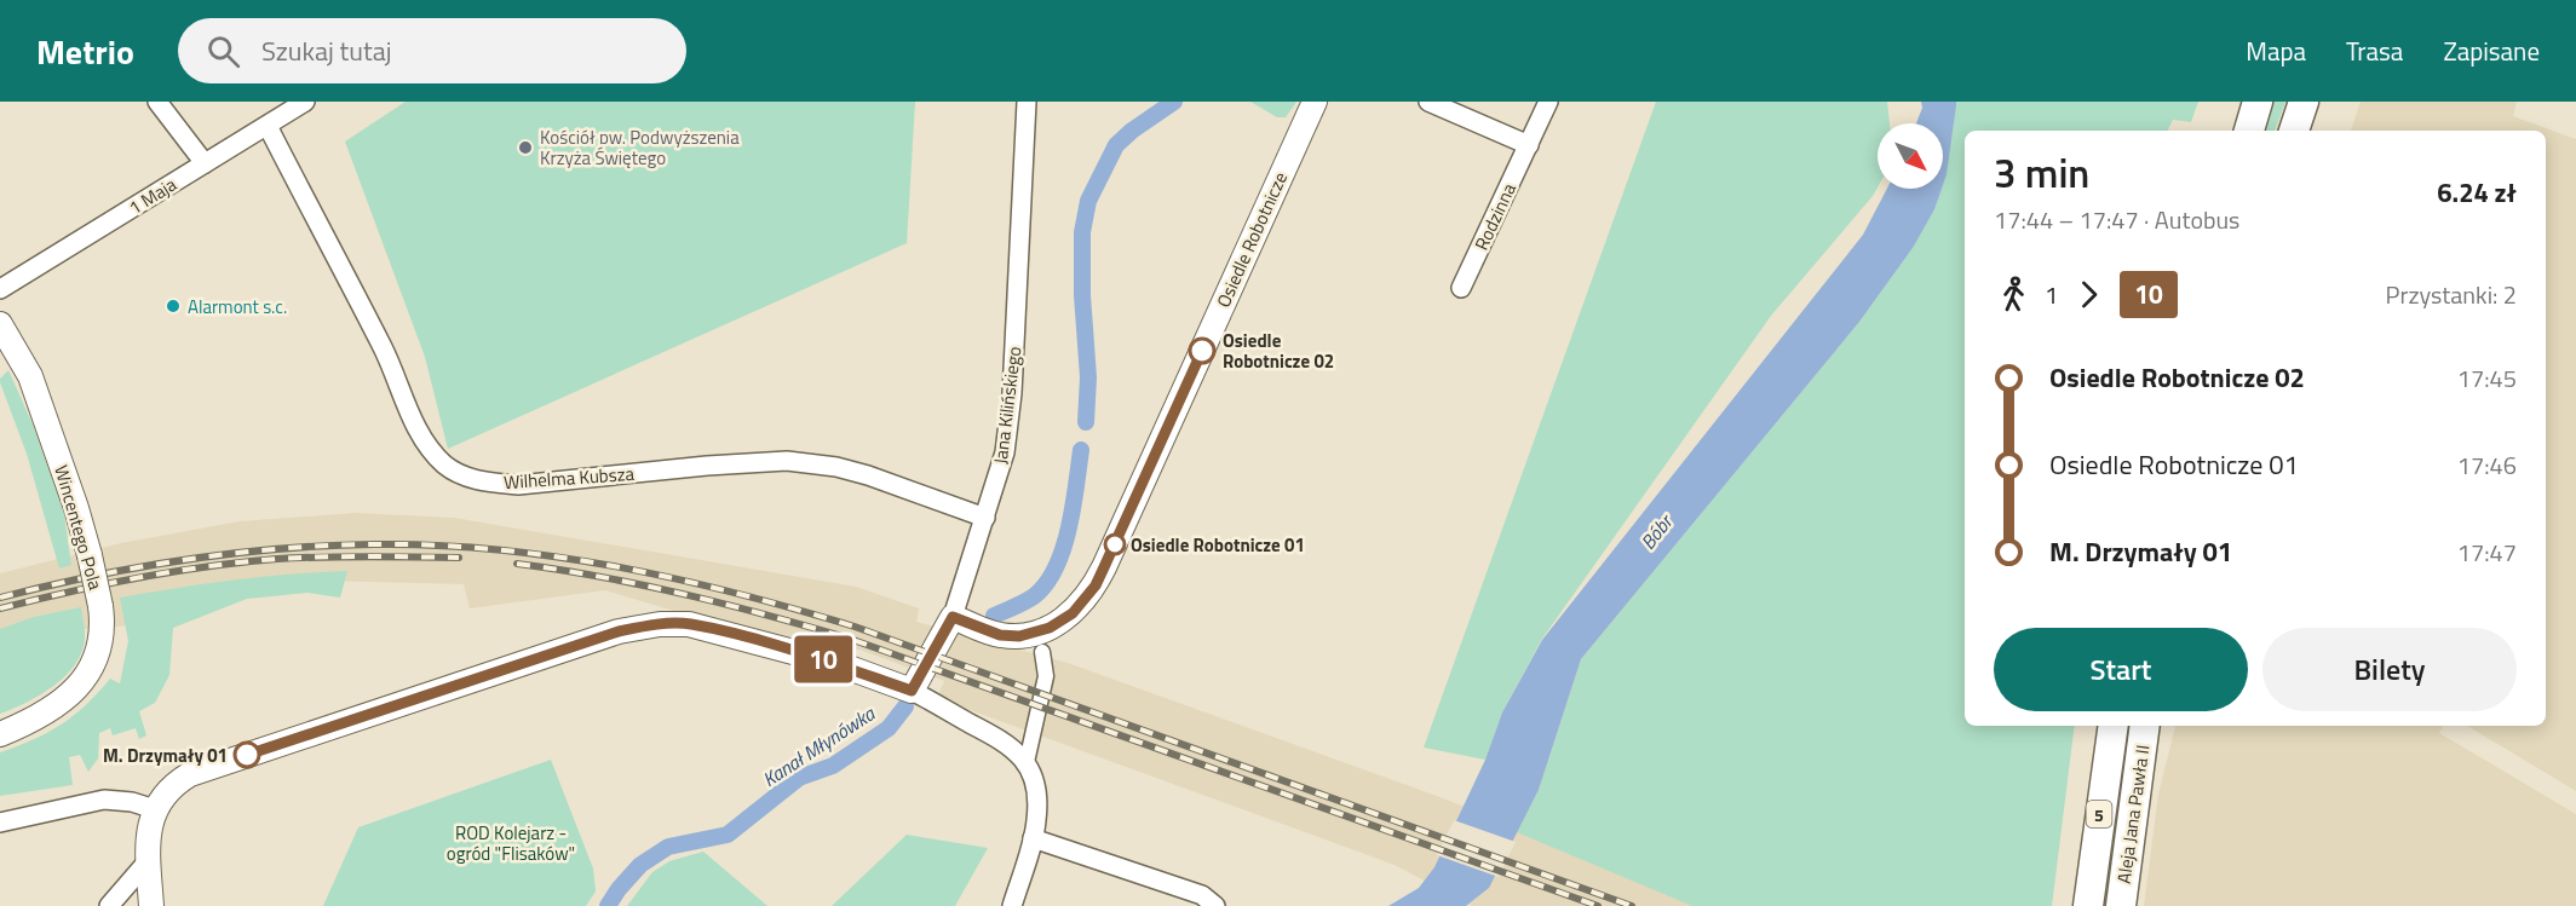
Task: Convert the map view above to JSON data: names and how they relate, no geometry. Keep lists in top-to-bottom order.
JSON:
{
  "streets": {
    "main road": ["5", "Aleja Jana Pawła II"],
    "street": [
      "1 Maja",
      "Rodzinna",
      "Osiedle Robotnicze",
      "Jana Kilińskiego",
      "Wilhelma Kubsza",
      "Wincentego Pola"
    ]
  },
  "crossings": [
    ["1 Maja", "Wilhelma Kubsza"],
    ["Osiedle Robotnicze", "Jana Kilińskiego"],
    ["Jana Kilińskiego", "Wilhelma Kubsza"]
  ],
  "water": ["Bóbr", "Kanał Młynówka"],
  "parks": ["ROD Kolejarz - ogród \"Flisaków\""],
  "places": [
    "Kościół pw. Podwyższenia Krzyża Świętego",
    "Alarmont s.c.",
    "Osiedle Robotnicze 02",
    "Osiedle Robotnicze 01",
    "M. Drzymały 01"
  ],
  "lines": ["bus line 10"],
  "north": "bottom right",
  "page": {
    "header": "Metrio",
    "search": "Szukaj tutaj",
    "nav": ["Mapa", "Trasa", "Zapisane"],
    "on_map": "10",
    "heading": ["3 min", "17:44 – 17:47 · Autobus", "6.24 zł"],
    "legs": ["1", "10", "Przystanki: 2"],
    "list": [
      {
        "name": "Osiedle Robotnicze 02",
        "value": "17:45"
      },
      {
        "name": "Osiedle Robotnicze 01",
        "value": "17:46"
      },
      {
        "name": "M. Drzymały 01",
        "value": "17:47"
      }
    ],
    "buttons": ["Start", "Bilety"]
  }
}
